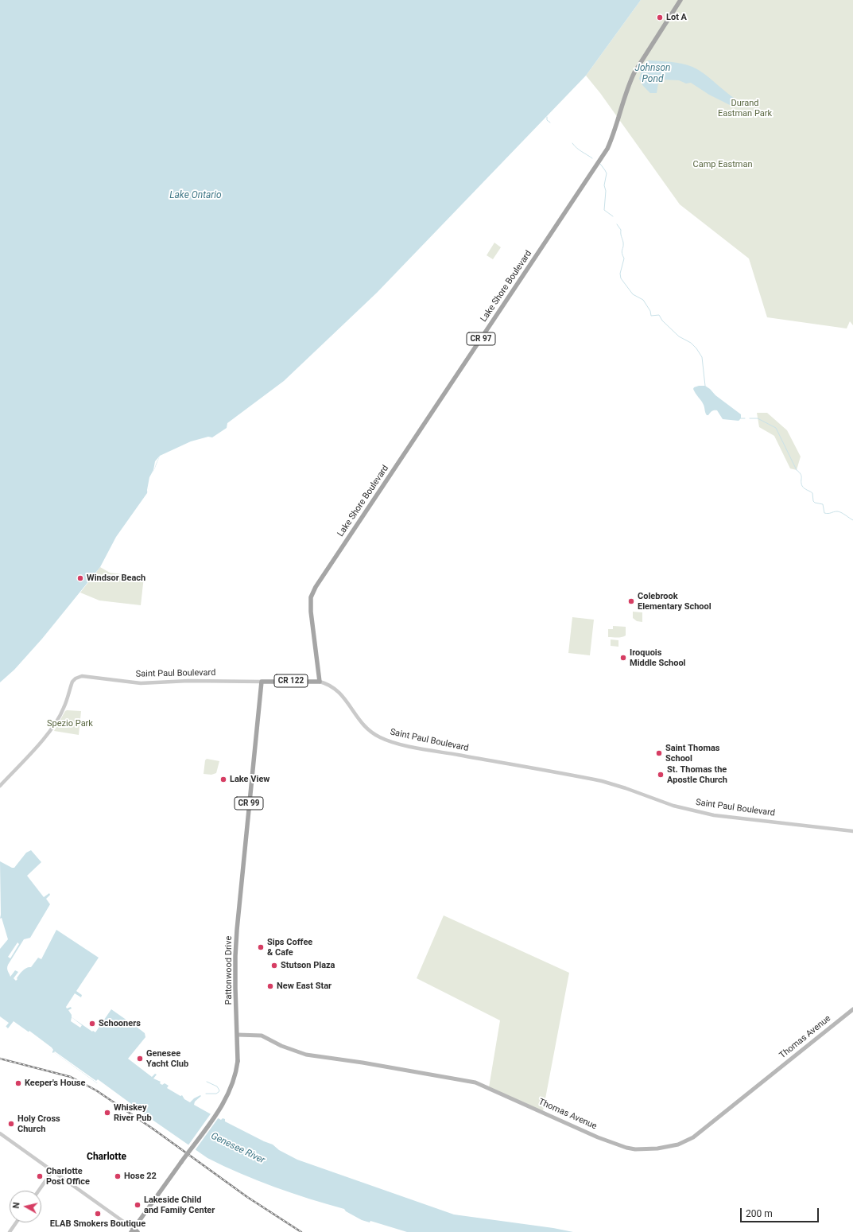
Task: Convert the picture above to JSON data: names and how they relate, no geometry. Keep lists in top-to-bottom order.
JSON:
{
  "streets": {
    "main road": [
      "Lake Shore Boulevard",
      "CR 97",
      "Saint Paul Boulevard",
      "CR 122",
      "CR 99",
      "Pattonwood Drive",
      "Thomas Avenue"
    ]
  },
  "crossings": [
    ["Lake Shore Boulevard", "Saint Paul Boulevard"],
    ["Saint Paul Boulevard", "Pattonwood Drive"],
    ["Pattonwood Drive", "Thomas Avenue"]
  ],
  "districts": ["Charlotte"],
  "water": ["Johnson Pond", "Lake Ontario", "Genesee River"],
  "parks": ["Durand Eastman Park", "Camp Eastman", "Spezio Park"],
  "places": [
    "Lot A",
    "Windsor Beach",
    "Colebrook Elementary School",
    "Iroquois Middle School",
    "Saint Thomas School",
    "St. Thomas the Apostle Church",
    "Lake View",
    "Sips Coffee & Cafe",
    "Stutson Plaza",
    "New East Star",
    "Schooners",
    "Genesee Yacht Club",
    "Keeper's House",
    "Whiskey River Pub",
    "Holy Cross Church",
    "Charlotte Post Office",
    "Hose 22",
    "Lakeside Child and Family Center",
    "ELAB Smokers Boutique"
  ],
  "scale_bar": "200 m",
  "north": "left"
}
